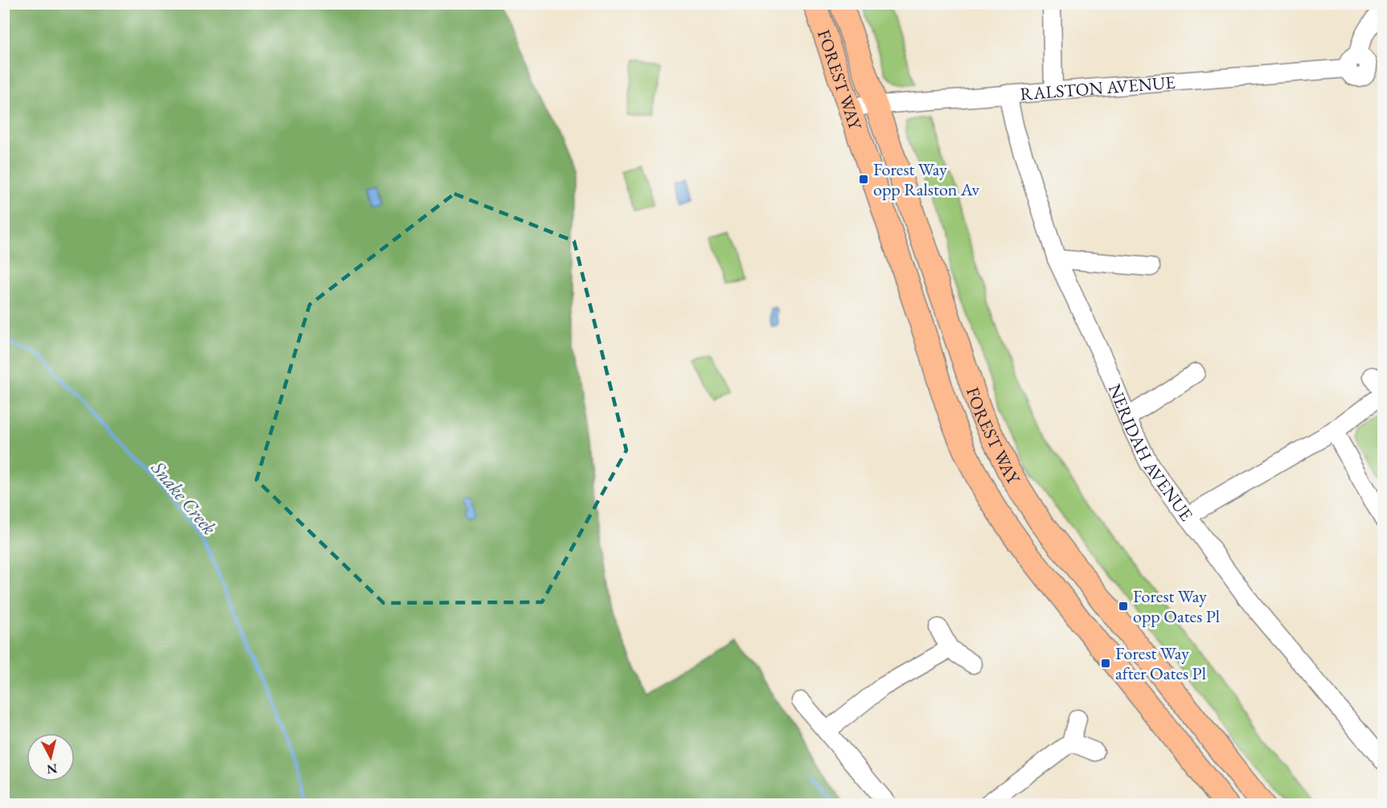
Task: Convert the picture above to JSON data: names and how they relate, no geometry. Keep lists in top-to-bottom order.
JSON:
{
  "streets": {
    "main road": ["FOREST WAY"],
    "street": ["RALSTON AVENUE", "NERIDAH AVENUE"]
  },
  "crossings": [
    ["FOREST WAY", "RALSTON AVENUE"],
    ["RALSTON AVENUE", "NERIDAH AVENUE"]
  ],
  "water": ["Snake Creek"],
  "places": {
    "transit": ["Forest Way opp Ralston Av", "Forest Way opp Oates Pl", "Forest Way after Oates Pl"]
  },
  "north": "bottom"
}
